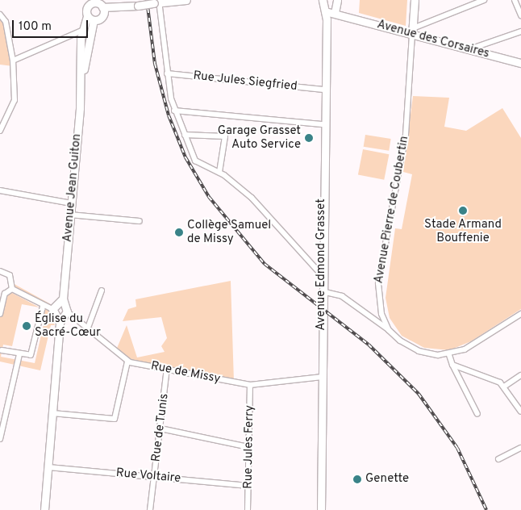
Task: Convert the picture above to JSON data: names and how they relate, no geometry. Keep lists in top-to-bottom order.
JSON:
{
  "streets": {
    "main road": ["Avenue des Corsaires", "Avenue Jean Guiton", "Avenue Edmond Grasset"],
    "street": [
      "Rue Jules Siegfried",
      "Avenue Pierre de Coubertin",
      "Rue de Missy",
      "Rue de Tunis",
      "Rue Jules Ferry",
      "Rue Voltaire"
    ]
  },
  "crossings": [
    ["Avenue des Corsaires", "Avenue Pierre de Coubertin"],
    ["Avenue des Corsaires", "Avenue Edmond Grasset"],
    ["Rue Jules Siegfried", "Avenue Edmond Grasset"],
    ["Avenue Edmond Grasset", "Rue de Missy"],
    ["Rue de Missy", "Rue de Tunis"],
    ["Rue de Missy", "Rue Jules Ferry"],
    ["Rue de Tunis", "Rue Voltaire"],
    ["Rue Jules Ferry", "Rue Voltaire"]
  ],
  "places": [
    "Garage Grasset Auto Service",
    "Stade Armand Bouffenie",
    "Collège Samuel de Missy",
    "Église du Sacré-Cœur",
    "Genette"
  ],
  "scale_bar": "100 m"
}
